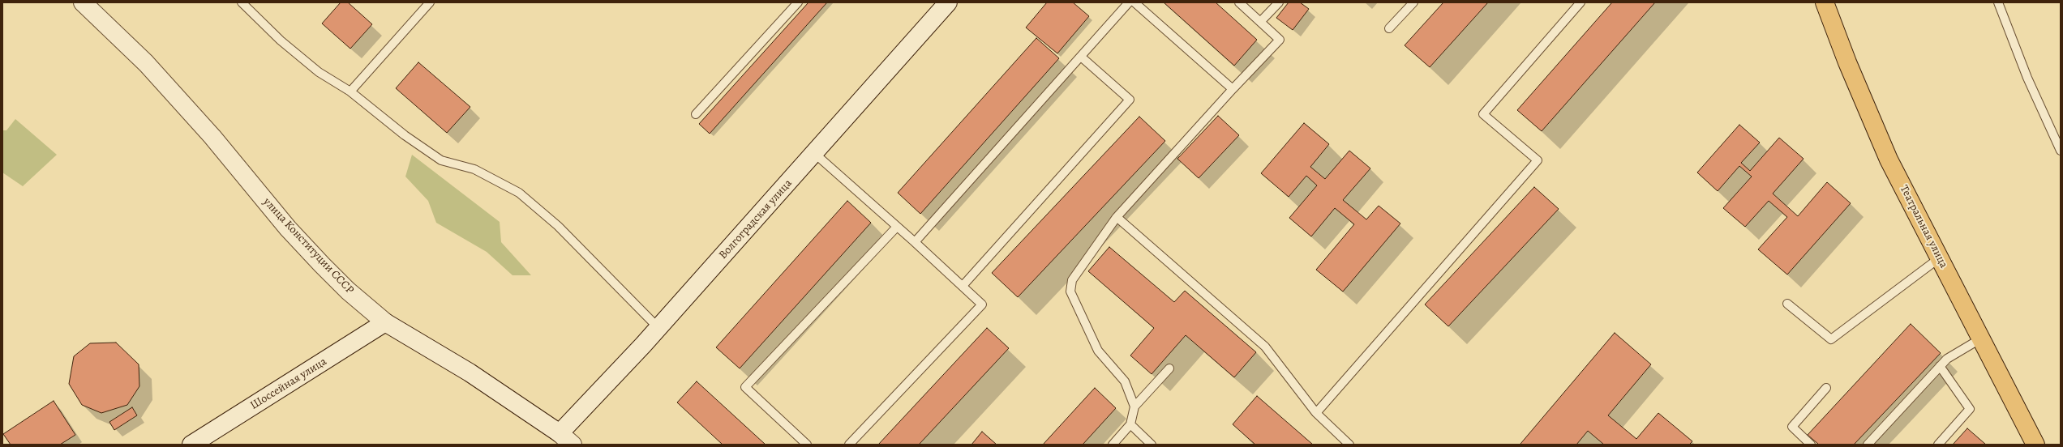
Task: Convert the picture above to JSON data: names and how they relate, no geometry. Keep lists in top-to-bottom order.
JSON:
{
  "streets": {
    "main road": [
      "Волгоградская улица",
      "Театральная улица",
      "улица Конституции СССР",
      "Шоссейная улица"
    ]
  },
  "crossings": [
    ["Волгоградская улица", "улица Конституции СССР"],
    ["улица Конституции СССР", "Шоссейная улица"]
  ]
}
